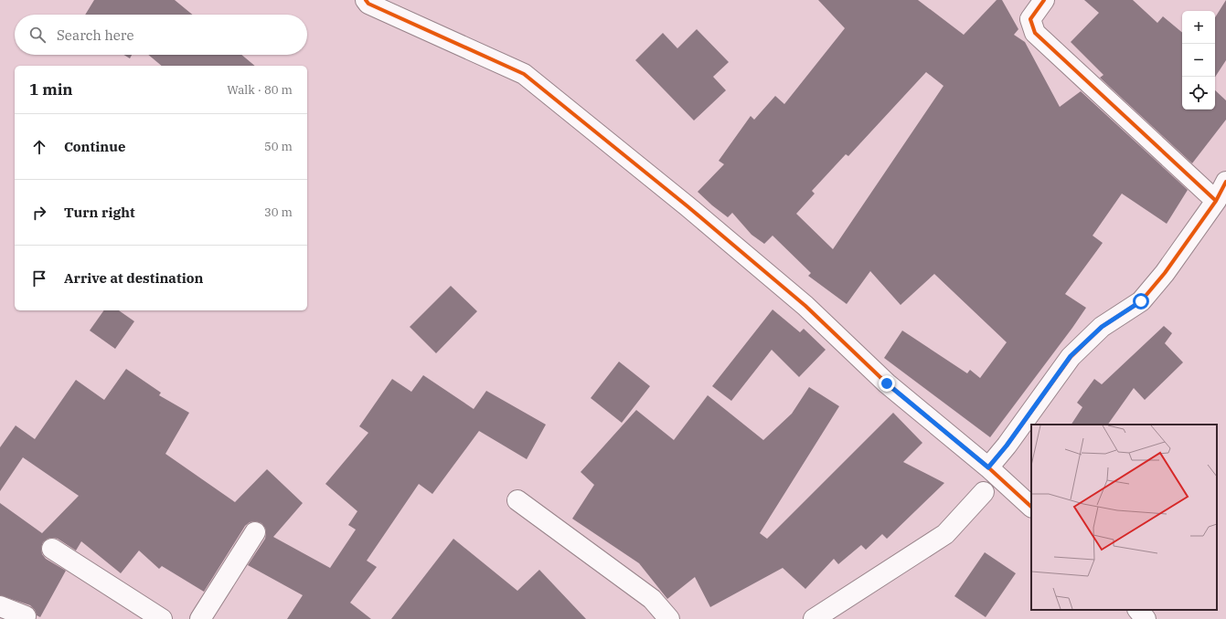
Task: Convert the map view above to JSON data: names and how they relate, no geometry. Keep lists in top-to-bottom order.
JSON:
{
  "page": {
    "map_buttons": ["+", "−"],
    "search": "Search here",
    "heading": ["1 min", "Walk · 80 m"],
    "list": [
      ["Continue", "50 m"],
      ["Turn right", "30 m"],
      "Arrive at destination"
    ]
  }
}
